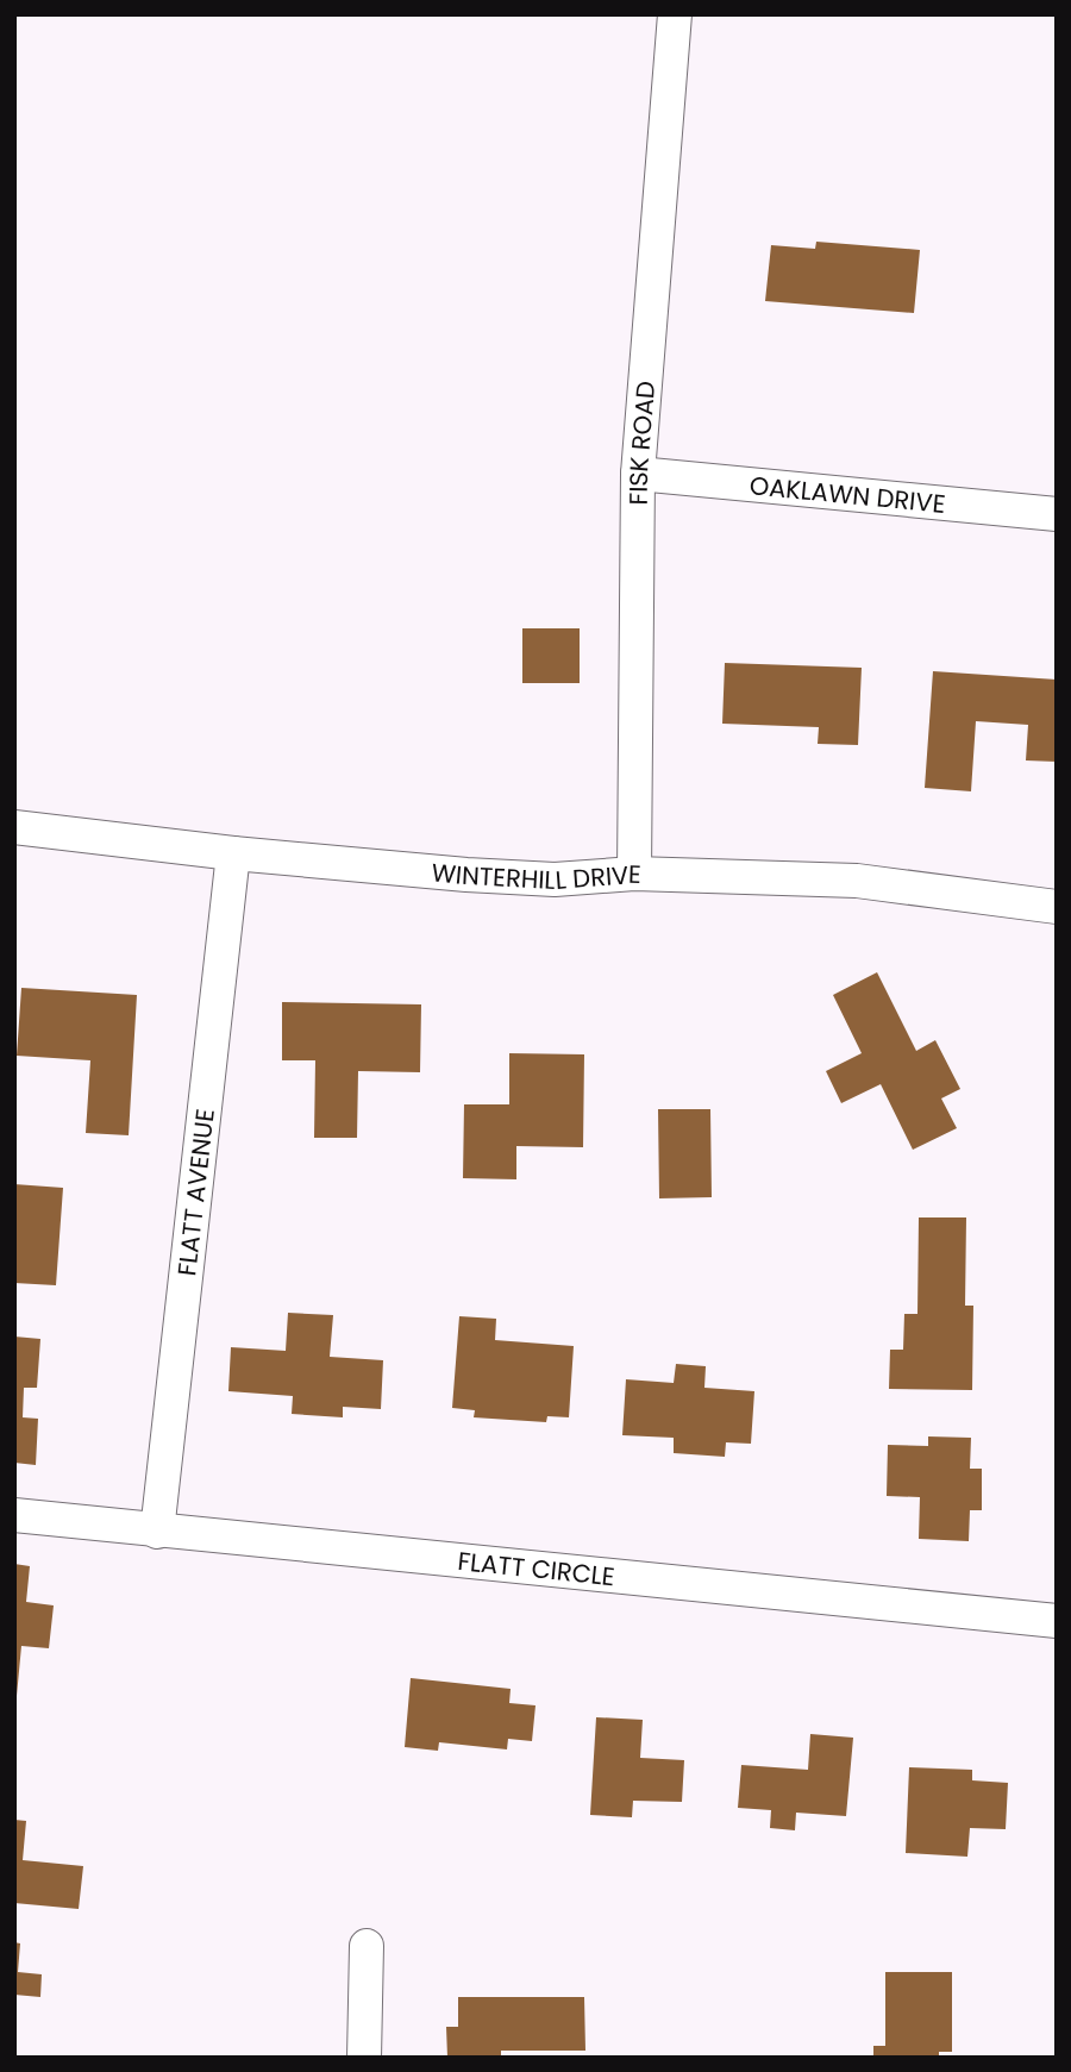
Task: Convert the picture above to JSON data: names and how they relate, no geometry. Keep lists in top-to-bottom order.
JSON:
{
  "streets": {
    "street": [
      "FISK ROAD",
      "OAKLAWN DRIVE",
      "WINTERHILL DRIVE",
      "FLATT AVENUE",
      "FLATT CIRCLE"
    ]
  },
  "crossings": [
    ["FISK ROAD", "OAKLAWN DRIVE"],
    ["FISK ROAD", "WINTERHILL DRIVE"],
    ["WINTERHILL DRIVE", "FLATT AVENUE"],
    ["FLATT AVENUE", "FLATT CIRCLE"]
  ]
}
